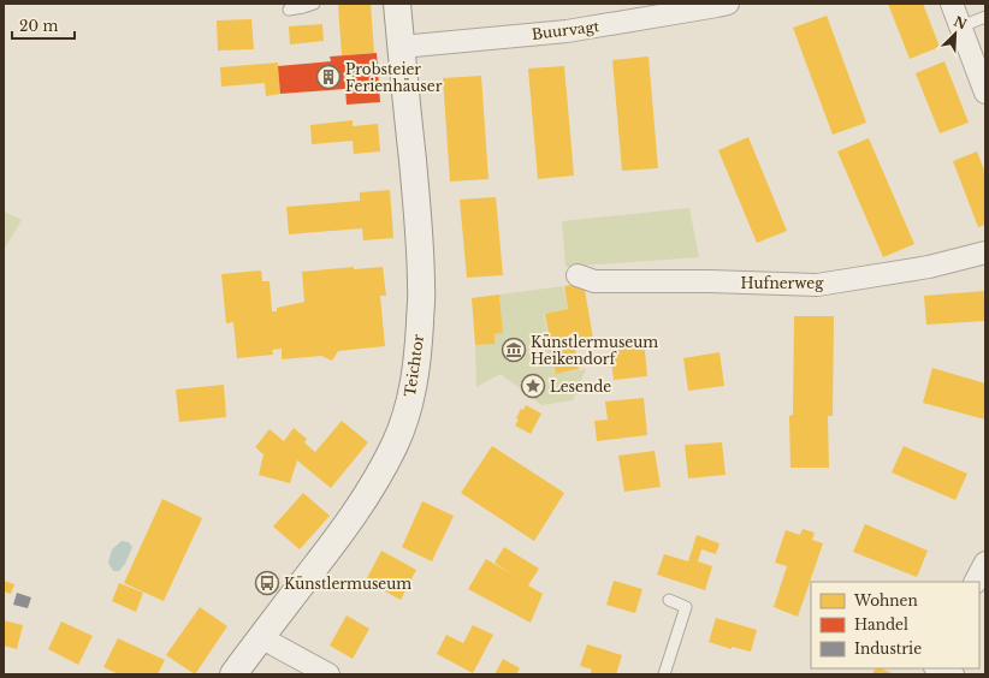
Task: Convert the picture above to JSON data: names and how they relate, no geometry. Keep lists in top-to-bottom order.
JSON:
{
  "streets": {
    "street": ["Buurvagt", "Hufnerweg", "Teichtor"]
  },
  "crossings": [
    ["Buurvagt", "Teichtor"]
  ],
  "places": {
    "building": ["Probsteier Ferienhäuser"],
    "museum": ["Künstlermuseum Heikendorf"],
    "place": ["Lesende"],
    "bus stop": ["Künstlermuseum"]
  },
  "legend": ["Wohnen", "Handel", "Industrie"],
  "scale_bar": "20 m",
  "north": "top right"
}
